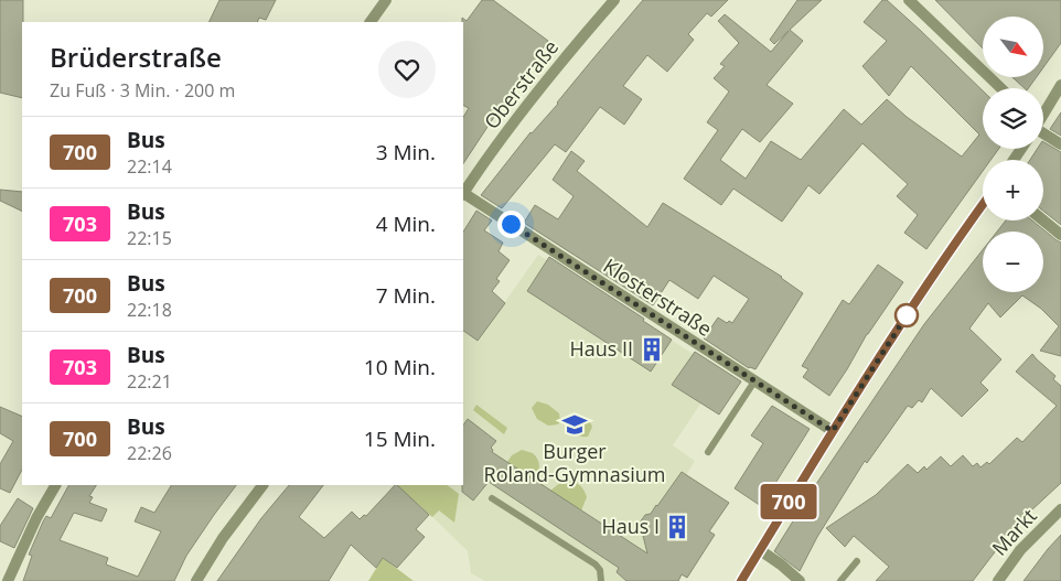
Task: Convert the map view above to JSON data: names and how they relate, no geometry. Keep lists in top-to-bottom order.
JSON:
{
  "streets": {
    "street": ["Oberstraße", "Klosterstraße", "Markt"]
  },
  "places": {
    "building": ["Haus II", "Haus I"],
    "school or university": ["Burger Roland-Gymnasium"]
  },
  "lines": ["bus line 700"],
  "north": "bottom right",
  "page": {
    "on_map": "700",
    "map_buttons": ["+", "−"],
    "heading": ["Brüderstraße", "Zu Fuß · 3 Min. · 200 m"],
    "list": [
      {
        "mark": "700",
        "name": "Bus",
        "note": "22:14",
        "value": "3 Min."
      },
      {
        "mark": "703",
        "name": "Bus",
        "note": "22:15",
        "value": "4 Min."
      },
      {
        "mark": "700",
        "name": "Bus",
        "note": "22:18",
        "value": "7 Min."
      },
      {
        "mark": "703",
        "name": "Bus",
        "note": "22:21",
        "value": "10 Min."
      },
      {
        "mark": "700",
        "name": "Bus",
        "note": "22:26",
        "value": "15 Min."
      }
    ]
  }
}
